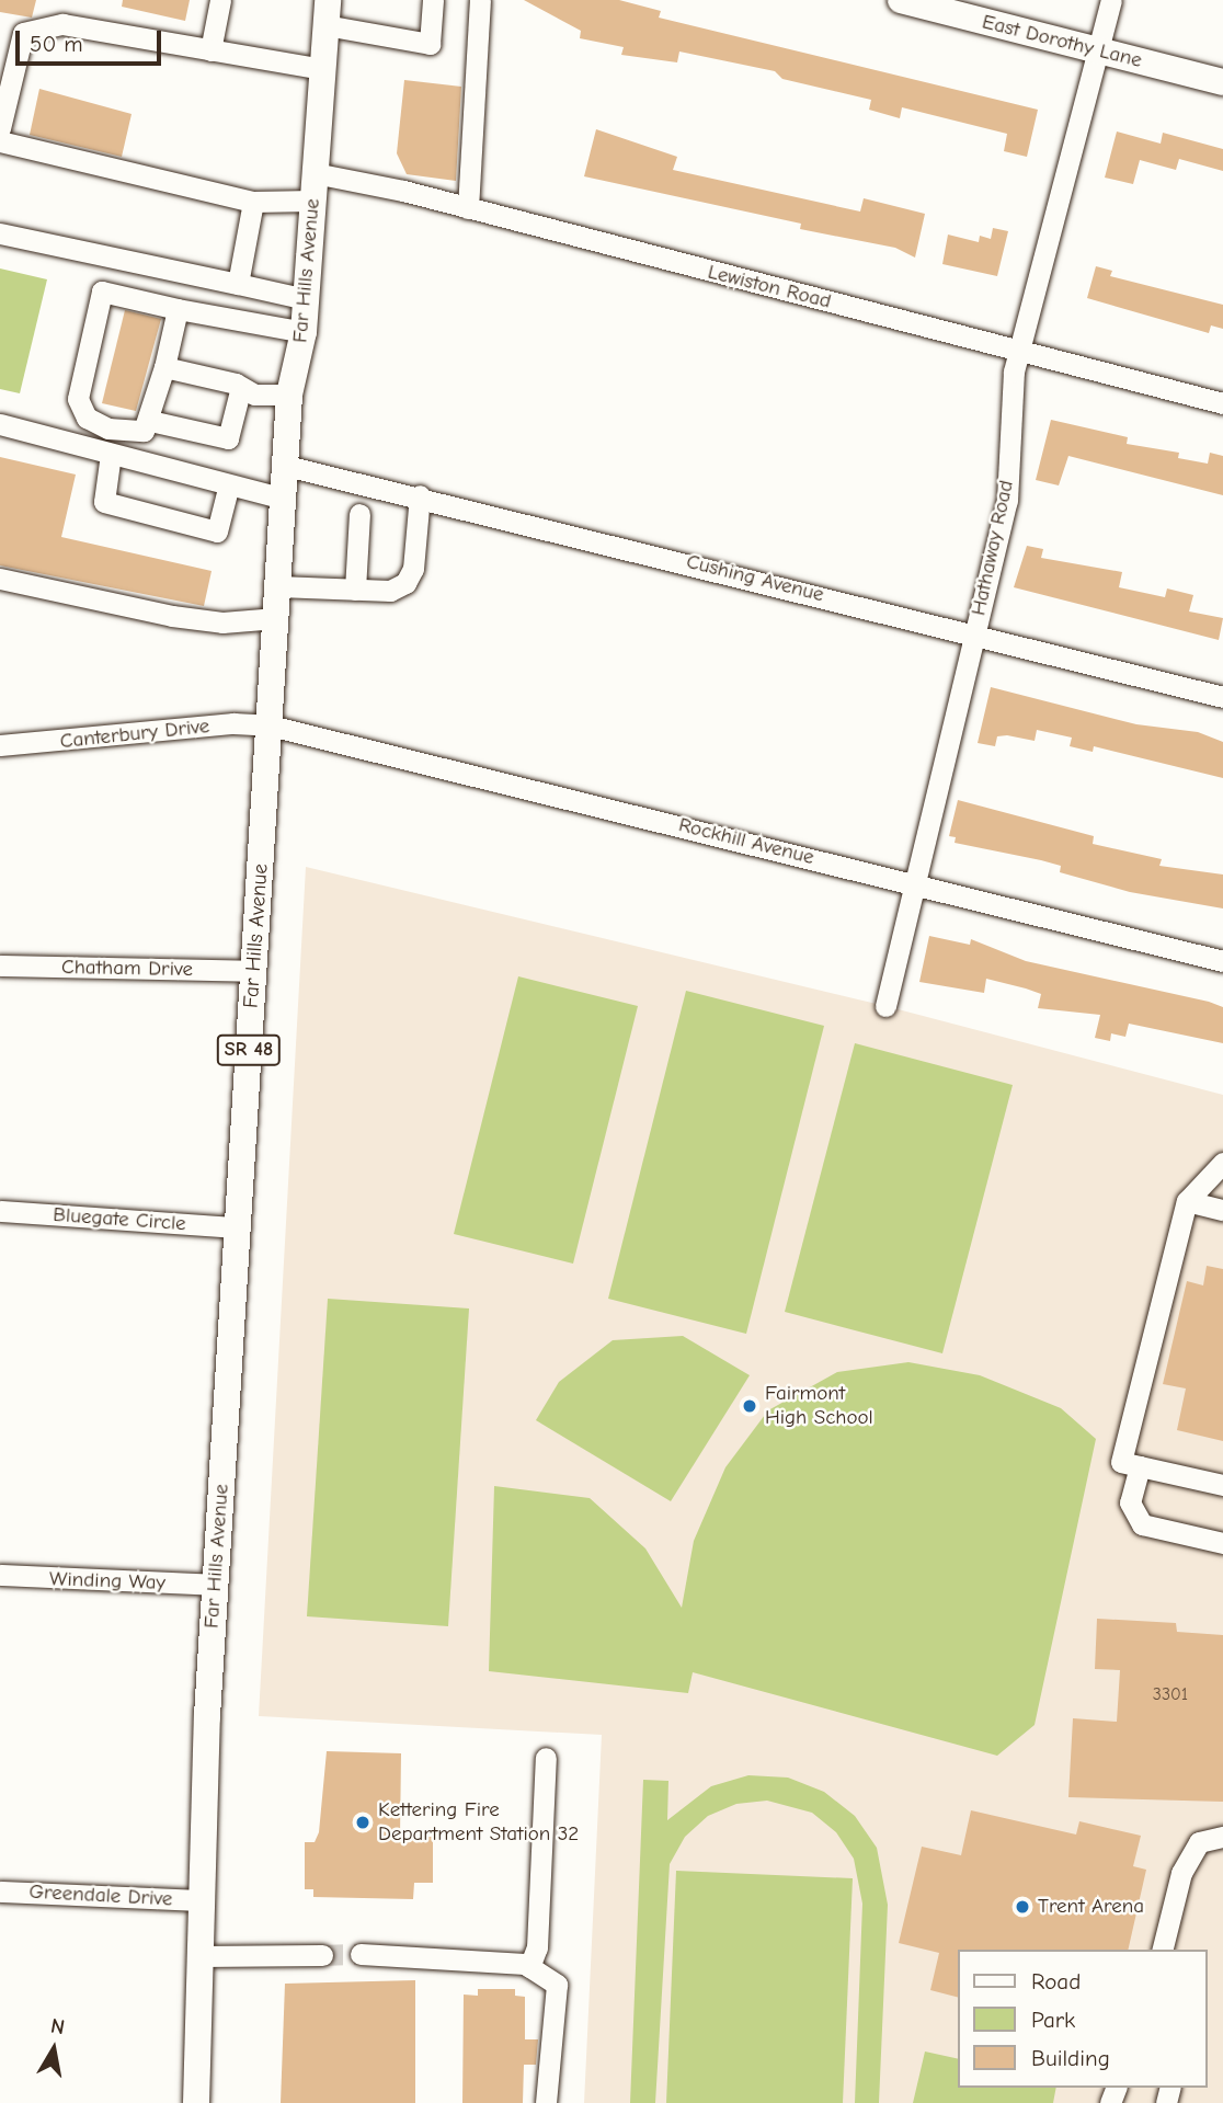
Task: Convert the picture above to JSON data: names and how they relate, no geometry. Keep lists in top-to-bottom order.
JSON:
{
  "streets": {
    "main road": ["East Dorothy Lane", "Far Hills Avenue", "SR 48"],
    "street": [
      "Lewiston Road",
      "Hathaway Road",
      "Cushing Avenue",
      "Canterbury Drive",
      "Rockhill Avenue",
      "Chatham Drive",
      "Bluegate Circle",
      "Winding Way",
      "Greendale Drive"
    ]
  },
  "crossings": [
    ["East Dorothy Lane", "Hathaway Road"],
    ["Far Hills Avenue", "Lewiston Road"],
    ["Far Hills Avenue", "Cushing Avenue"],
    ["Far Hills Avenue", "Canterbury Drive"],
    ["Far Hills Avenue", "Rockhill Avenue"],
    ["Far Hills Avenue", "Chatham Drive"],
    ["Far Hills Avenue", "Bluegate Circle"],
    ["Far Hills Avenue", "Winding Way"],
    ["Far Hills Avenue", "Greendale Drive"],
    ["Lewiston Road", "Hathaway Road"],
    ["Hathaway Road", "Cushing Avenue"],
    ["Hathaway Road", "Rockhill Avenue"],
    ["Canterbury Drive", "Rockhill Avenue"]
  ],
  "places": ["Fairmont High School", "Kettering Fire Department Station 32", "Trent Arena"],
  "house_numbers": ["3301"],
  "legend": ["Road", "Park", "Building"],
  "scale_bar": "50 m",
  "north": "top"
}
